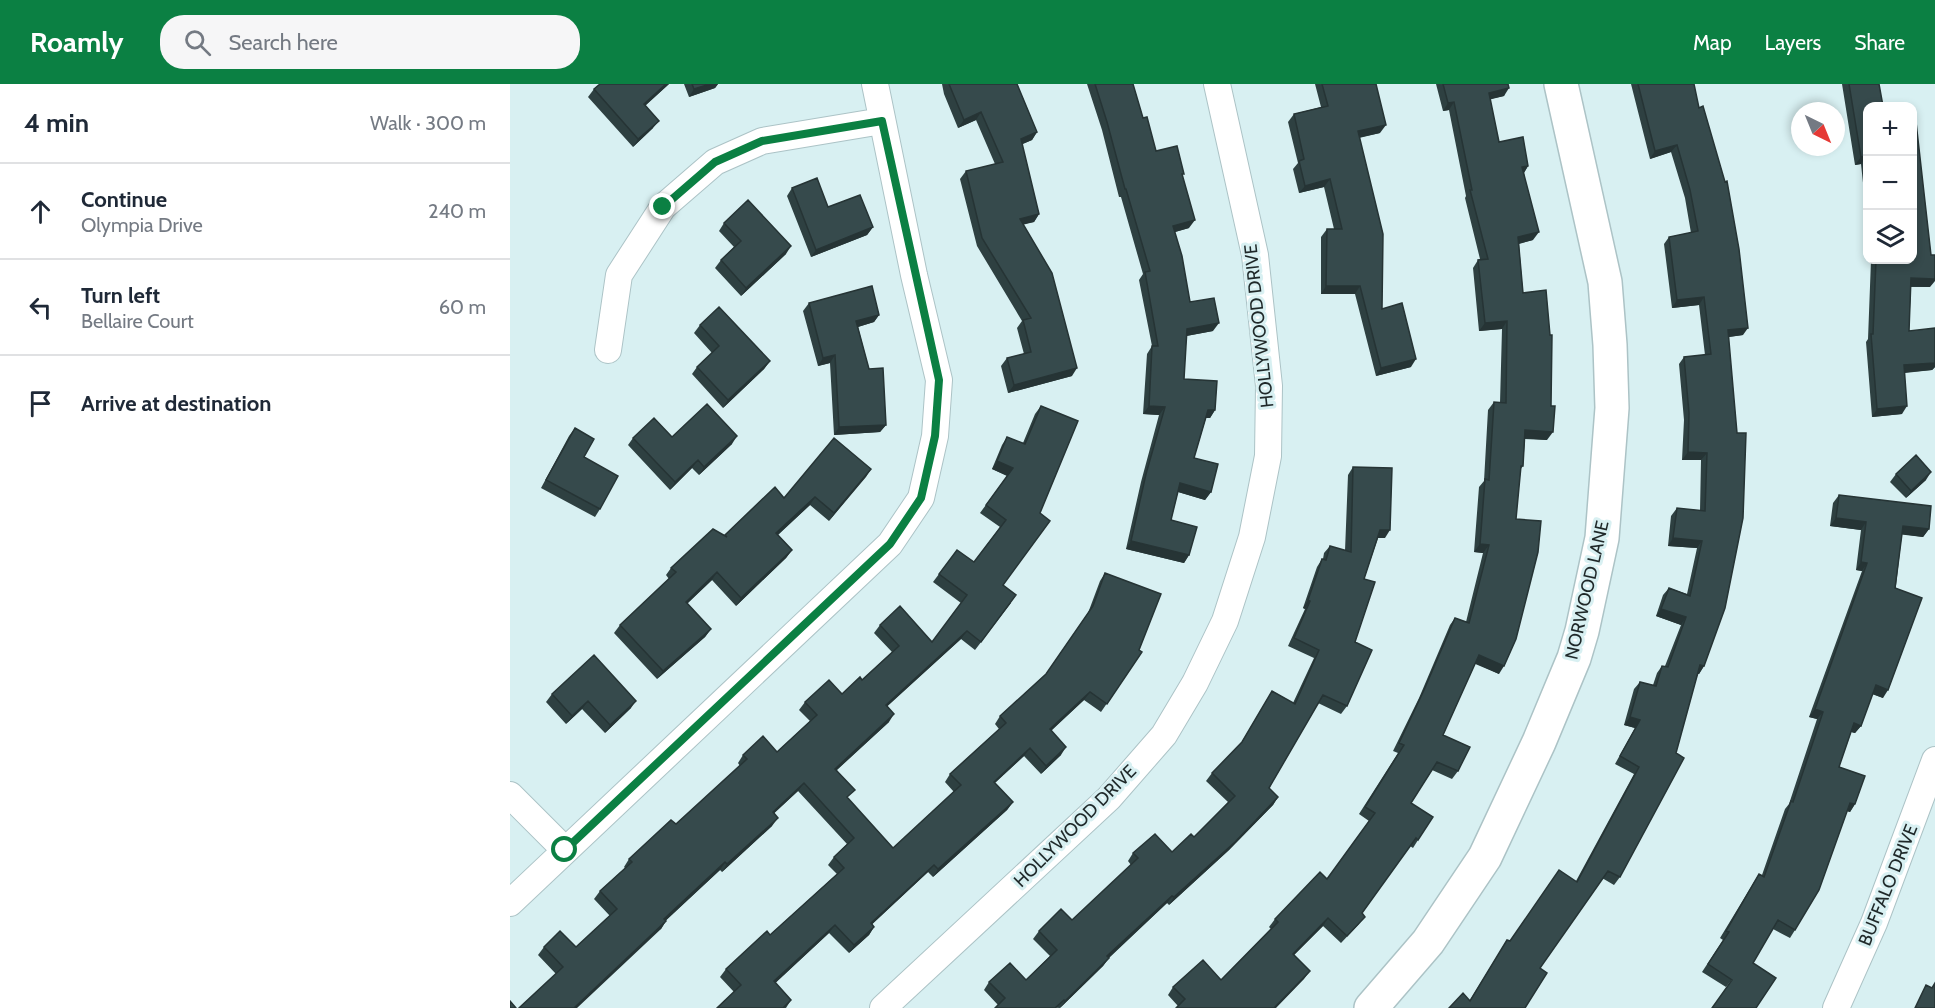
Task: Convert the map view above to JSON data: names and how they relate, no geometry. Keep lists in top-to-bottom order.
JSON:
{
  "streets": {
    "street": ["HOLLYWOOD DRIVE", "NORWOOD LANE", "BUFFALO DRIVE"]
  },
  "north": "bottom right",
  "page": {
    "header": "Roamly",
    "search": "Search here",
    "nav": ["Map", "Layers", "Share"],
    "heading": ["4 min", "Walk · 300 m"],
    "map_buttons": ["+", "−"],
    "list": [
      ["Continue", "Olympia Drive", "240 m"],
      ["Turn left", "Bellaire Court", "60 m"],
      "Arrive at destination"
    ]
  }
}
